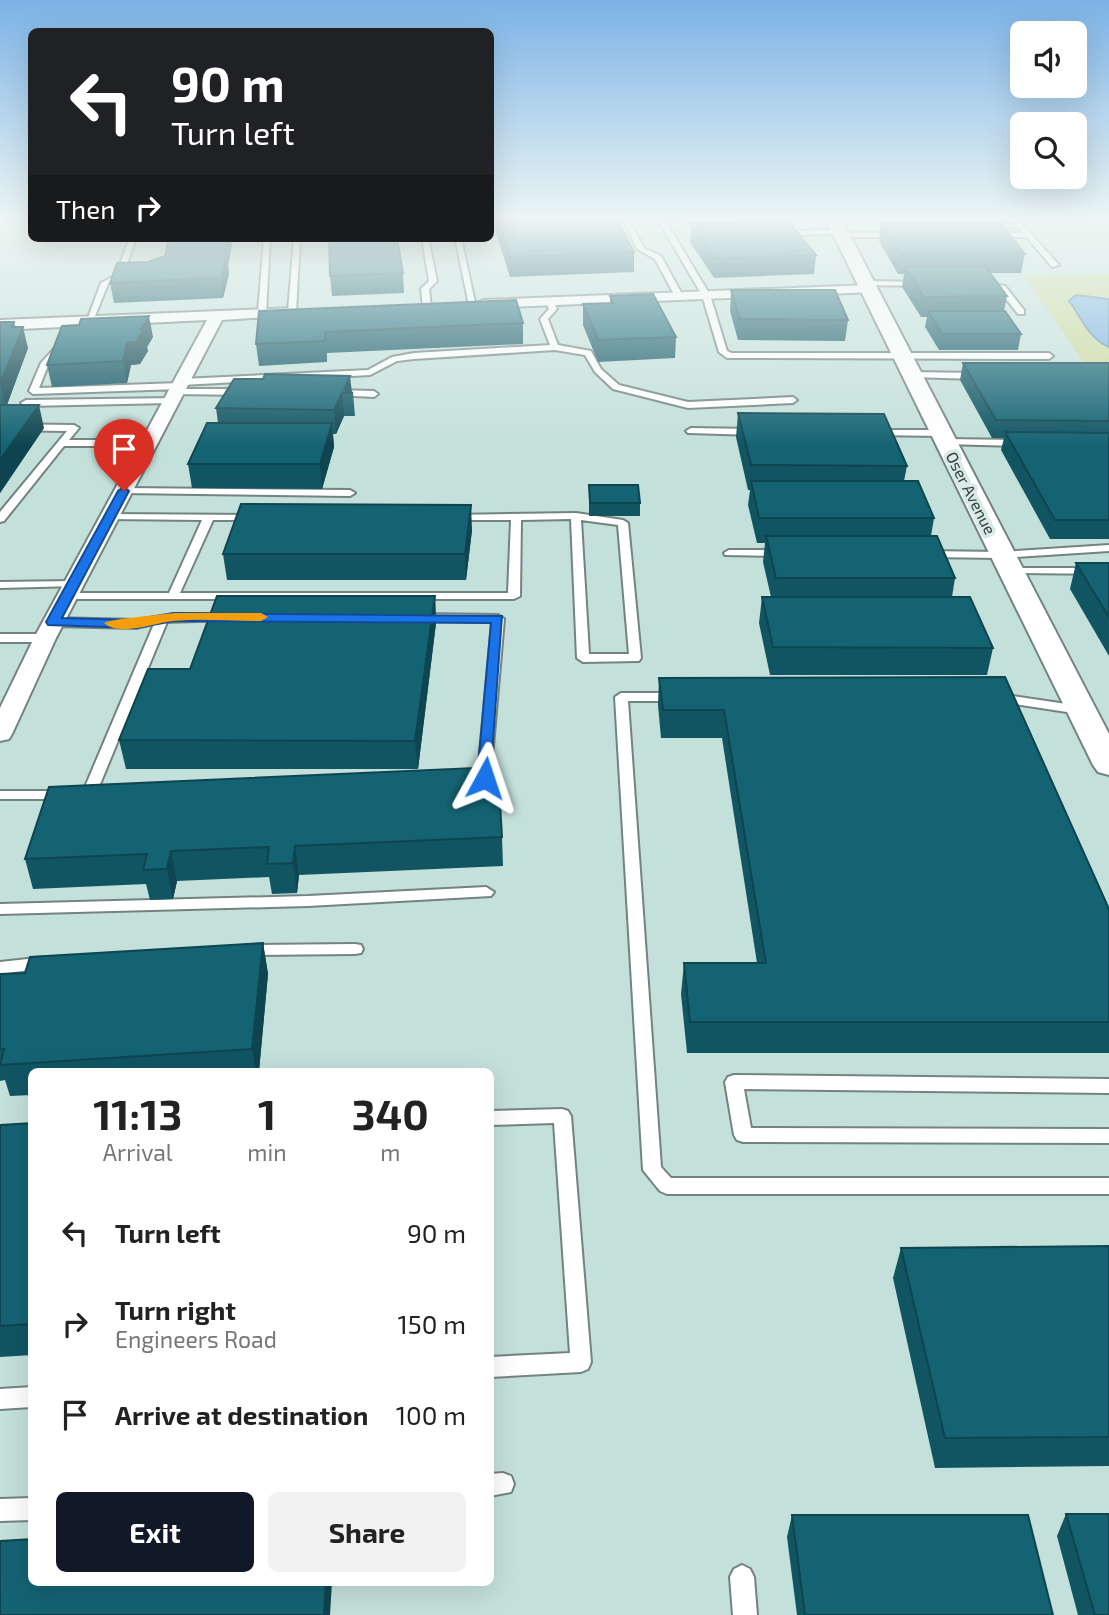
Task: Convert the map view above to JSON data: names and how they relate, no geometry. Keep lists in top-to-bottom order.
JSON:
{
  "streets": {
    "street": ["Oser Avenue"]
  },
  "page": {
    "turn": ["90 m", "Turn left"],
    "then": "Then",
    "eta": [
      "11:13",
      "Arrival",
      "1",
      "min",
      "340",
      "m"
    ],
    "list": [
      {
        "name": "Turn left",
        "value": "90 m"
      },
      {
        "name": "Turn right",
        "note": "Engineers Road",
        "value": "150 m"
      },
      {
        "name": "Arrive at destination",
        "value": "100 m"
      }
    ],
    "buttons": ["Exit", "Share"]
  }
}
